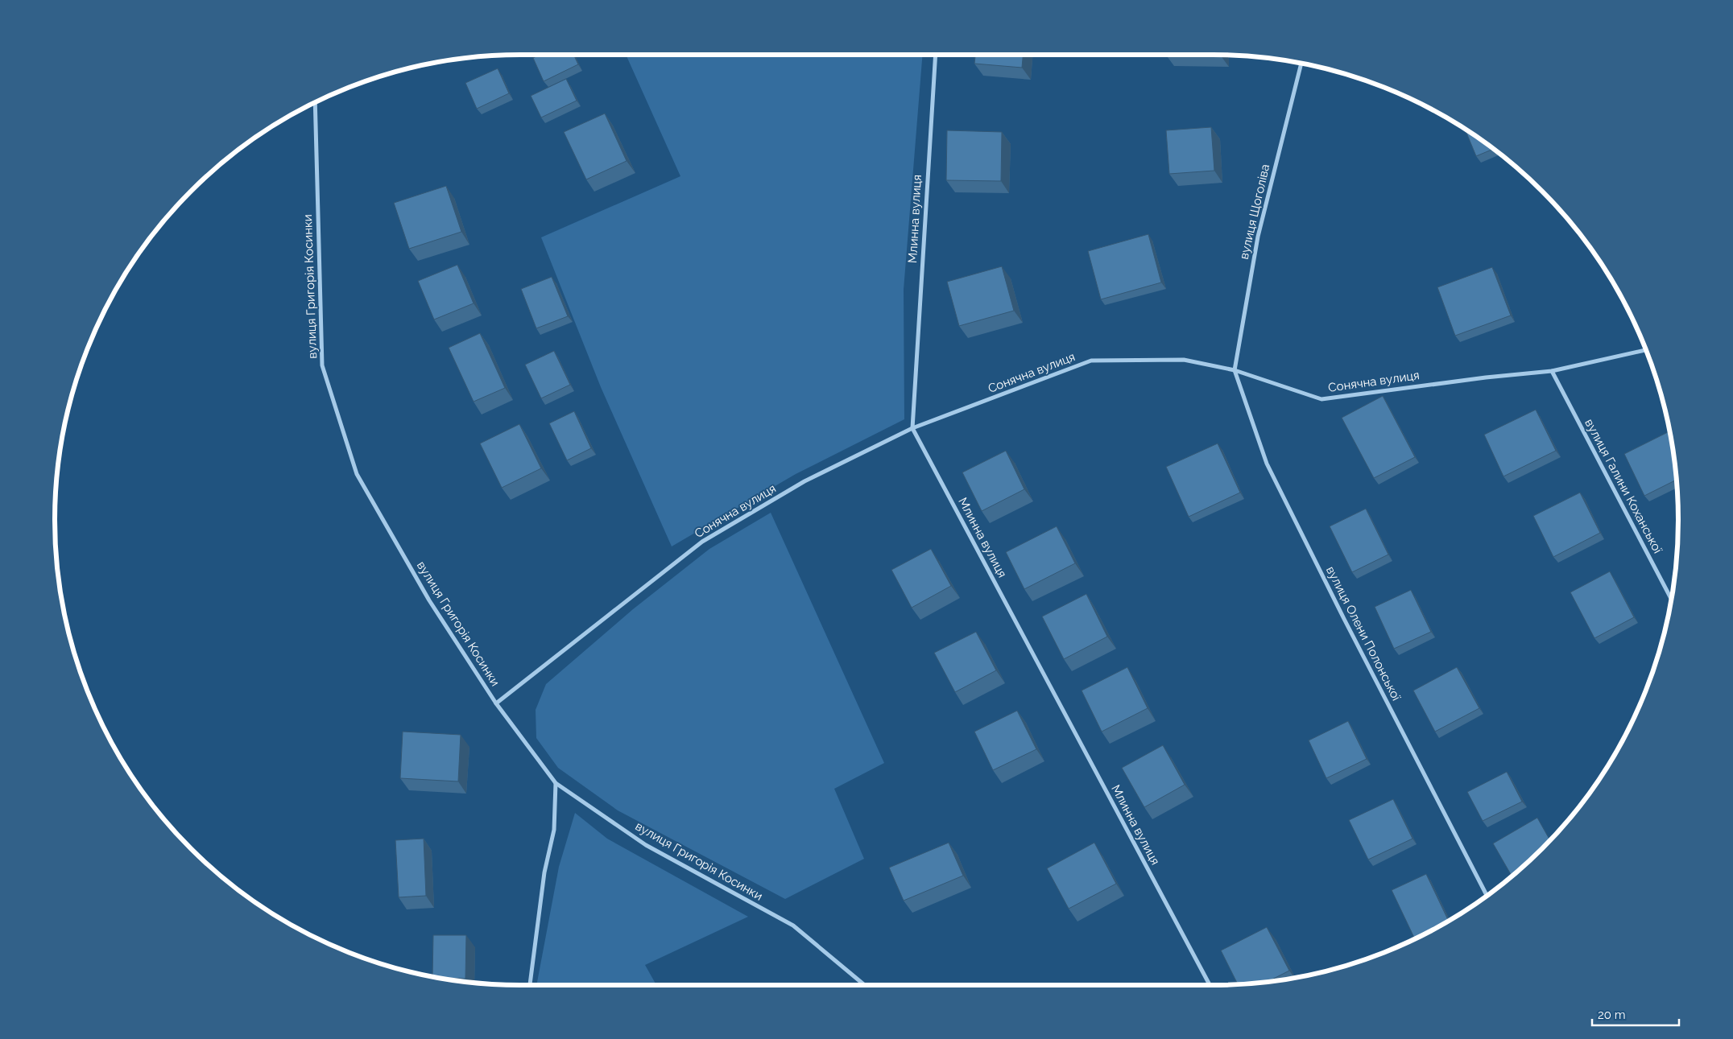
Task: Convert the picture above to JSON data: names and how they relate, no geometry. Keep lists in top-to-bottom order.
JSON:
{
  "streets": {
    "street": [
      "вулиця Щоголіва",
      "Млинна вулиця",
      "вулиця Григорія Косинки",
      "Сонячна вулиця",
      "вулиця Галини Коханської",
      "вулиця Олени Полонської"
    ]
  },
  "crossings": [
    ["вулиця Щоголіва", "Сонячна вулиця"],
    ["вулиця Щоголіва", "вулиця Олени Полонської"],
    ["Млинна вулиця", "Сонячна вулиця"],
    ["вулиця Григорія Косинки", "Сонячна вулиця"],
    ["Сонячна вулиця", "вулиця Галини Коханської"],
    ["Сонячна вулиця", "вулиця Олени Полонської"]
  ],
  "scale_bar": "20 m"
}
